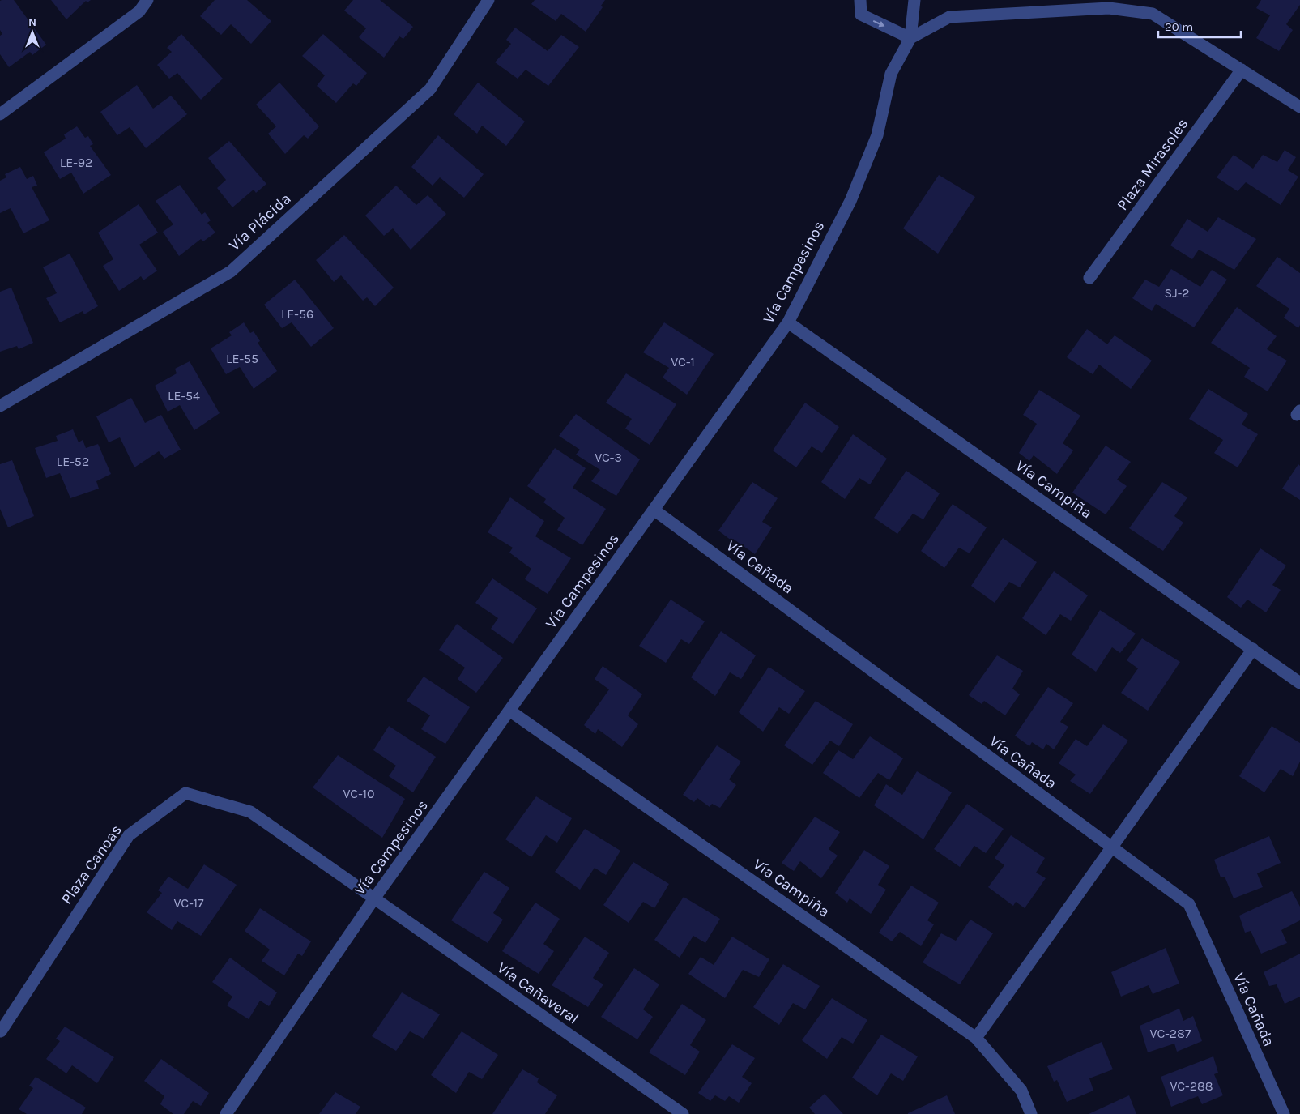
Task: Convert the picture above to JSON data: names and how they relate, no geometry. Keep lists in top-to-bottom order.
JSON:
{
  "streets": {
    "street": [
      "Plaza Mirasoles",
      "Vía Plácida",
      "Vía Campesinos",
      "Vía Campiña",
      "Vía Cañada",
      "Plaza Canoas",
      "Vía Cañaveral"
    ]
  },
  "crossings": [
    ["Vía Campesinos", "Vía Campiña"],
    ["Vía Campesinos", "Vía Cañada"],
    ["Vía Campesinos", "Plaza Canoas"],
    ["Vía Campesinos", "Vía Cañaveral"],
    ["Plaza Canoas", "Vía Cañaveral"]
  ],
  "house_numbers": [
    "LE-92",
    "SJ-2",
    "LE-56",
    "LE-55",
    "VC-1",
    "LE-54",
    "VC-3",
    "LE-52",
    "VC-10",
    "VC-17",
    "VC-287",
    "VC-288"
  ],
  "scale_bar": "20 m",
  "north": "top"
}
